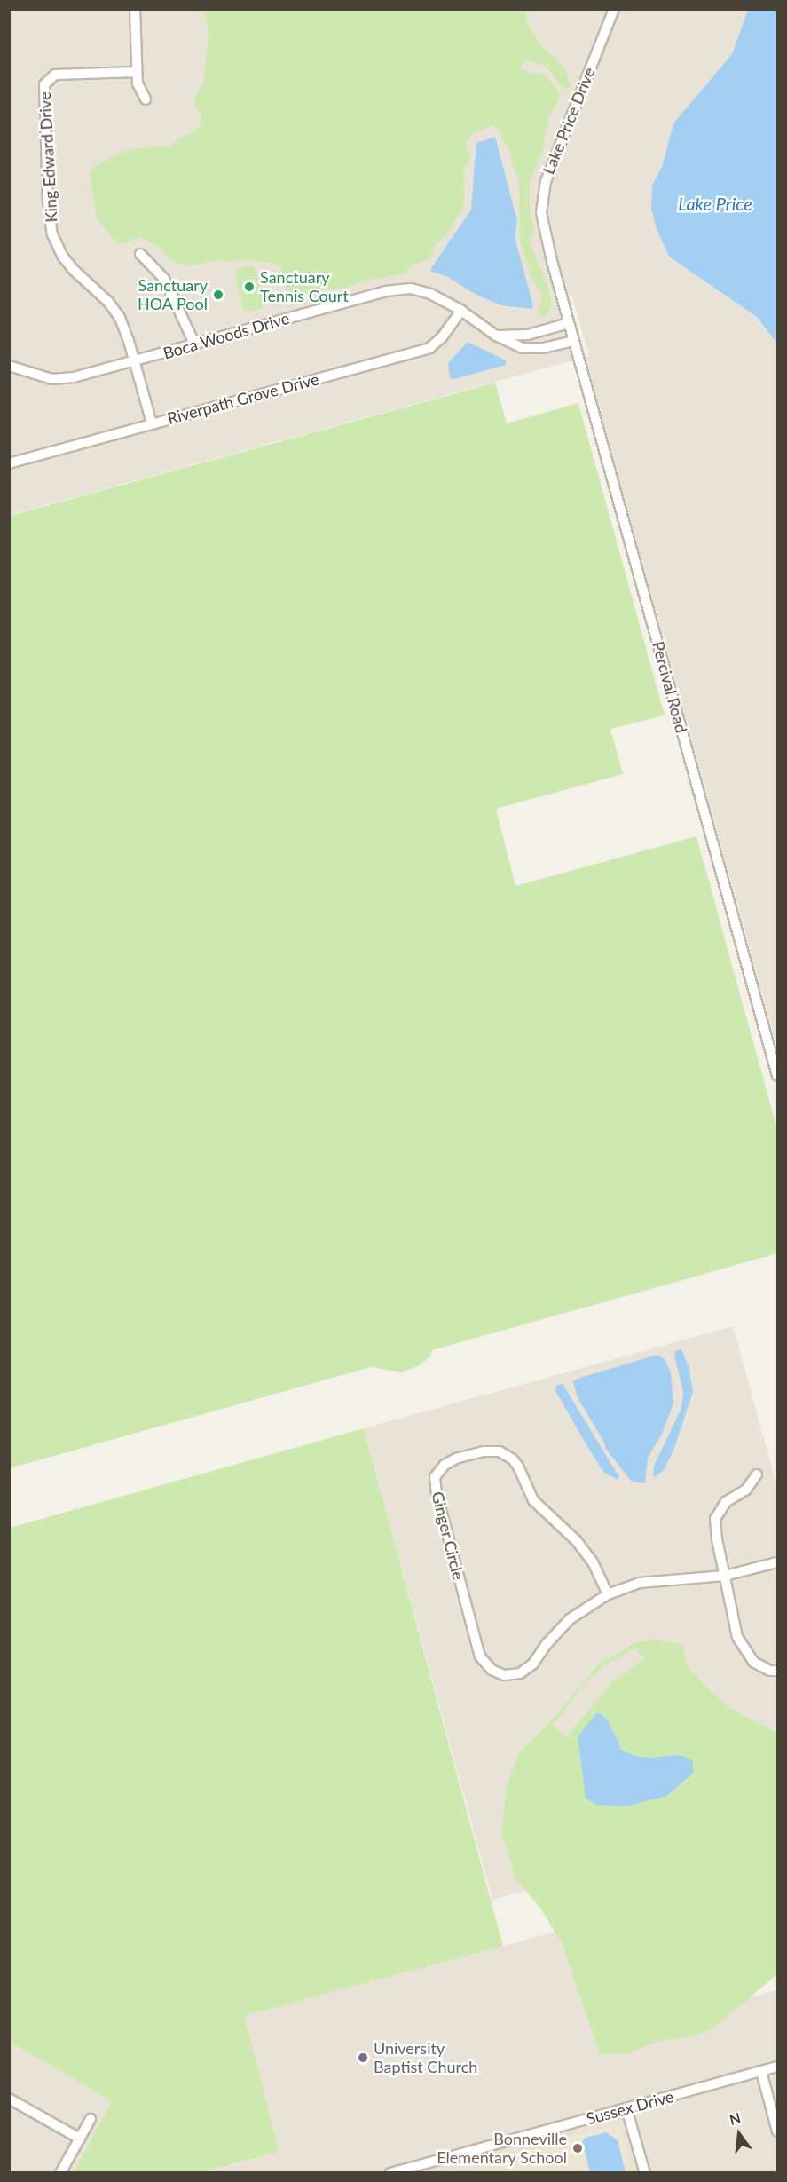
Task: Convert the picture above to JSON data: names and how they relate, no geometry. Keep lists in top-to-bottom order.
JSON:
{
  "streets": {
    "street": [
      "Lake Price Drive",
      "King Edward Drive",
      "Boca Woods Drive",
      "Riverpath Grove Drive",
      "Percival Road",
      "Ginger Circle",
      "Sussex Drive"
    ]
  },
  "crossings": [
    ["Lake Price Drive", "Percival Road"],
    ["King Edward Drive", "Boca Woods Drive"],
    ["King Edward Drive", "Riverpath Grove Drive"],
    ["Boca Woods Drive", "Riverpath Grove Drive"],
    ["Boca Woods Drive", "Percival Road"]
  ],
  "water": ["Lake Price"],
  "places": [
    "Sanctuary Tennis Court",
    "Sanctuary HOA Pool",
    "University Baptist Church",
    "Bonneville Elementary School"
  ],
  "north": "top"
}
